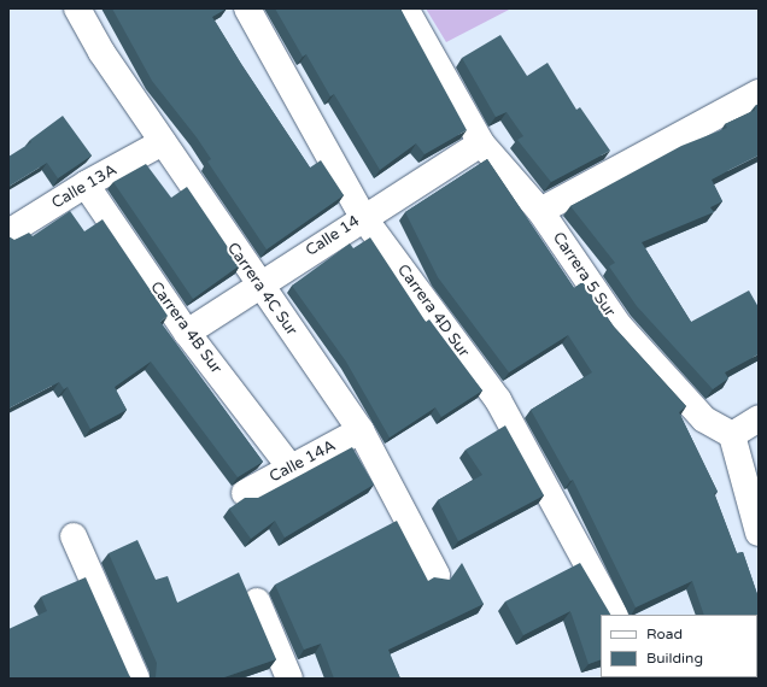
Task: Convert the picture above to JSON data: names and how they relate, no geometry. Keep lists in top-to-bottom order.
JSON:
{
  "streets": {
    "street": [
      "Calle 13A",
      "Calle 14",
      "Carrera 5 Sur",
      "Carrera 4C Sur",
      "Carrera 4D Sur",
      "Carrera 4B Sur",
      "Calle 14A"
    ]
  },
  "crossings": [
    ["Calle 13A", "Carrera 4C Sur"],
    ["Calle 13A", "Carrera 4B Sur"],
    ["Calle 14", "Carrera 5 Sur"],
    ["Calle 14", "Carrera 4C Sur"],
    ["Calle 14", "Carrera 4D Sur"],
    ["Calle 14", "Carrera 4B Sur"],
    ["Carrera 4C Sur", "Calle 14A"],
    ["Carrera 4B Sur", "Calle 14A"]
  ],
  "legend": ["Road", "Building"]
}
